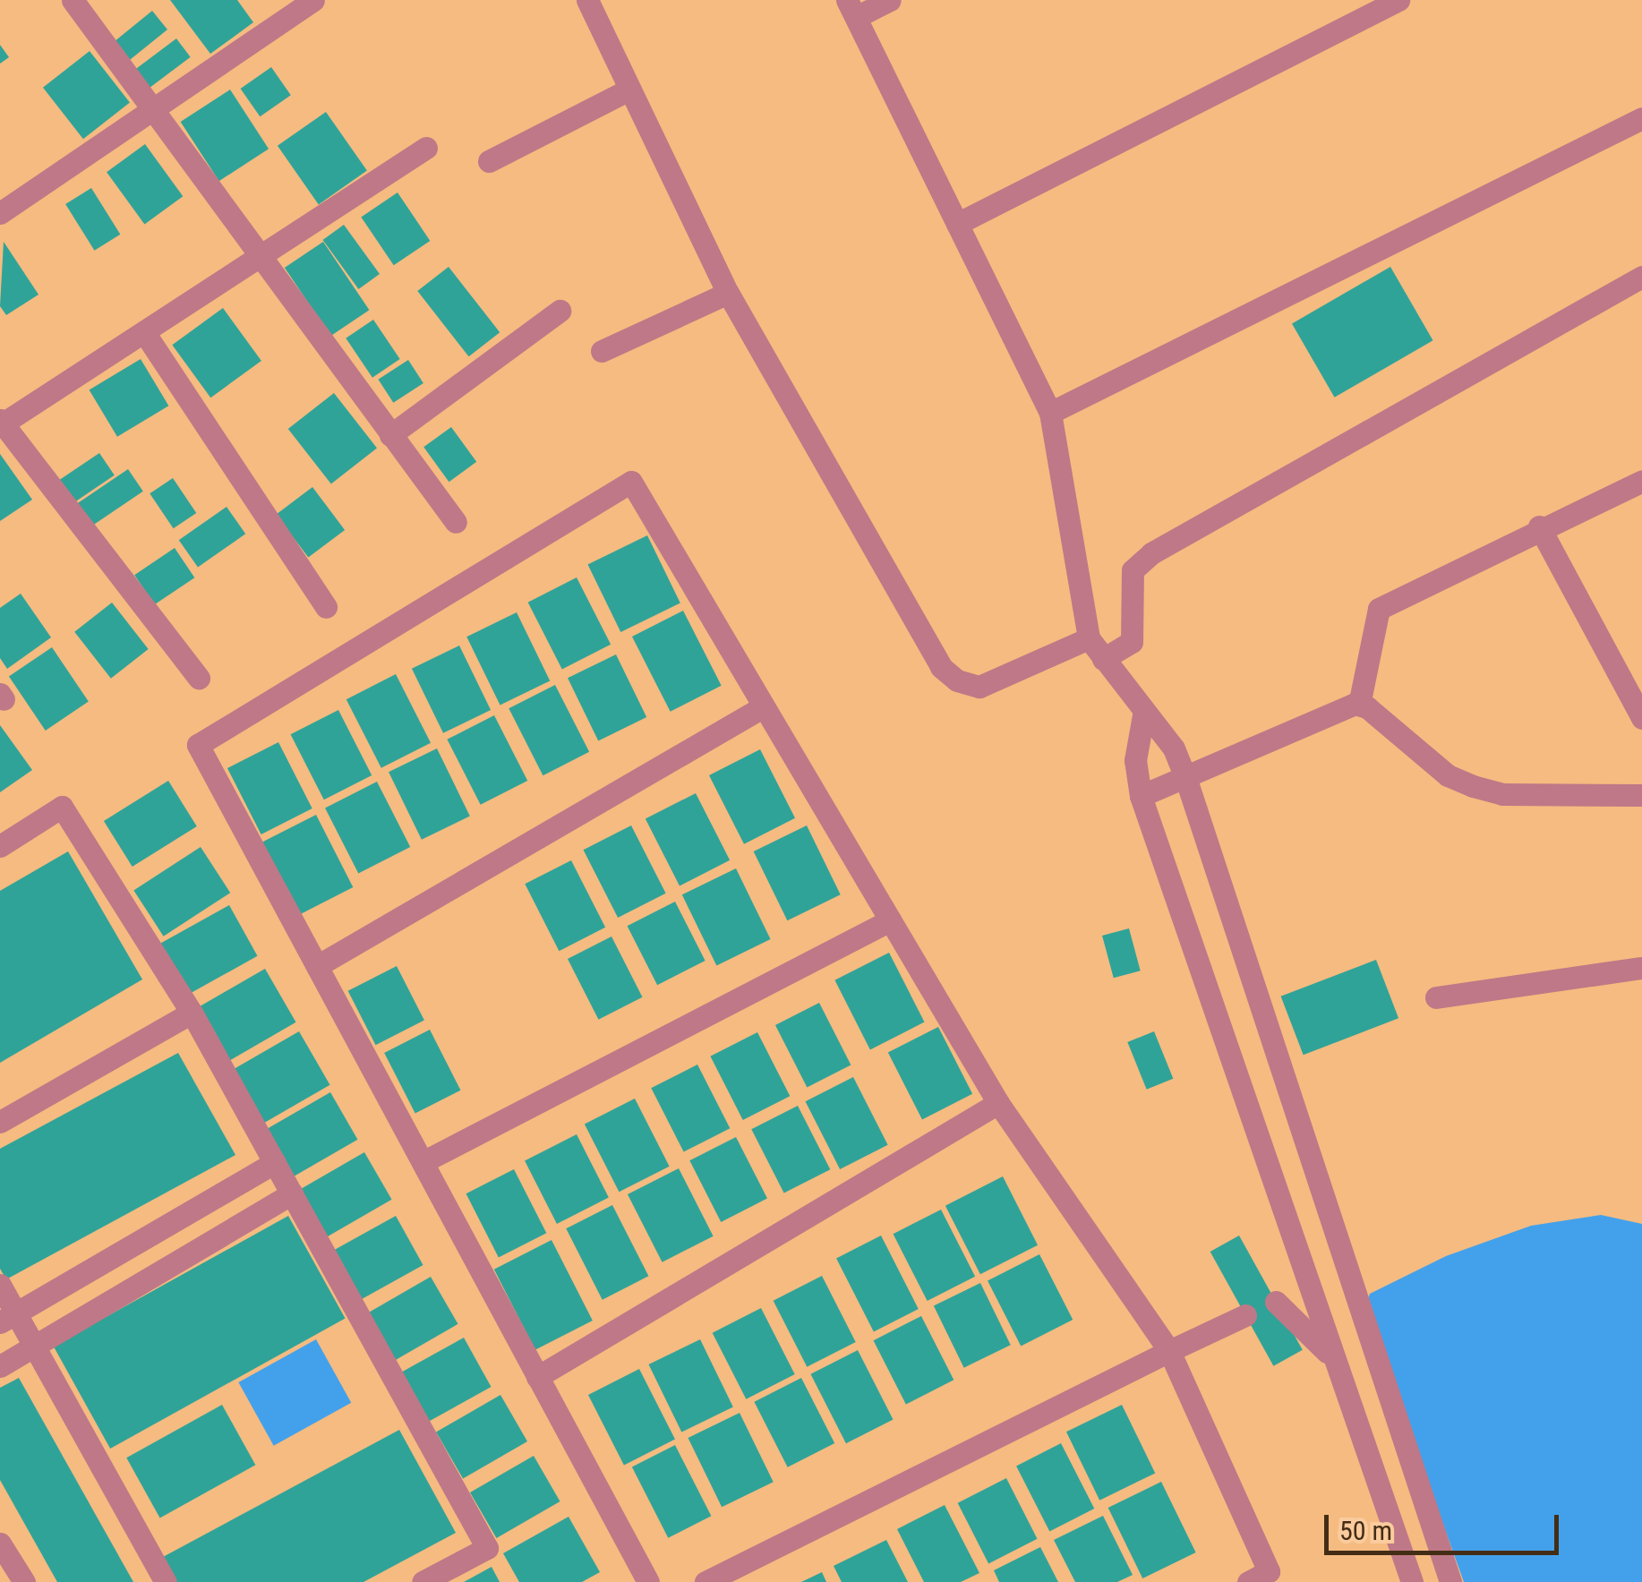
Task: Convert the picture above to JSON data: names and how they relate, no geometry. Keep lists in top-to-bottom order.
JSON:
{
  "scale_bar": "50 m"
}
